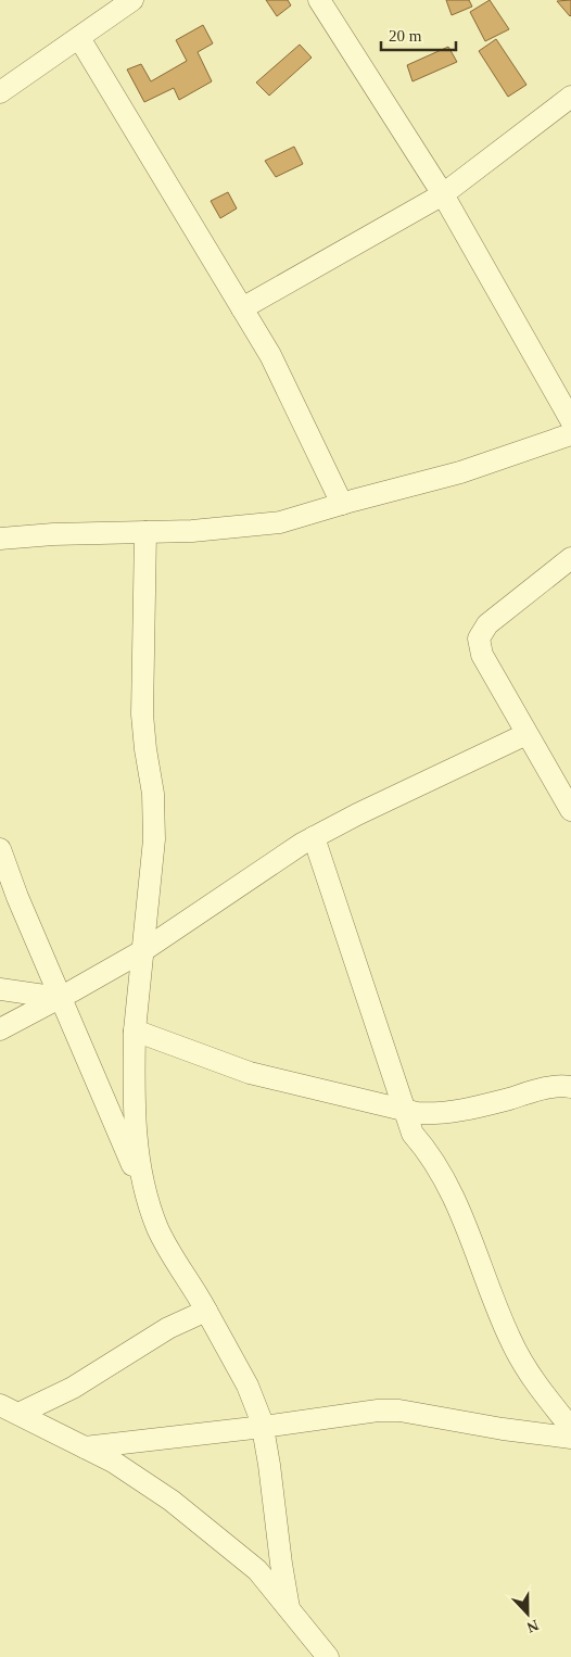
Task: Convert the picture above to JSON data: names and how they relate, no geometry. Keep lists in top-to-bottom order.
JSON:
{
  "scale_bar": "20 m",
  "north": "bottom"
}
